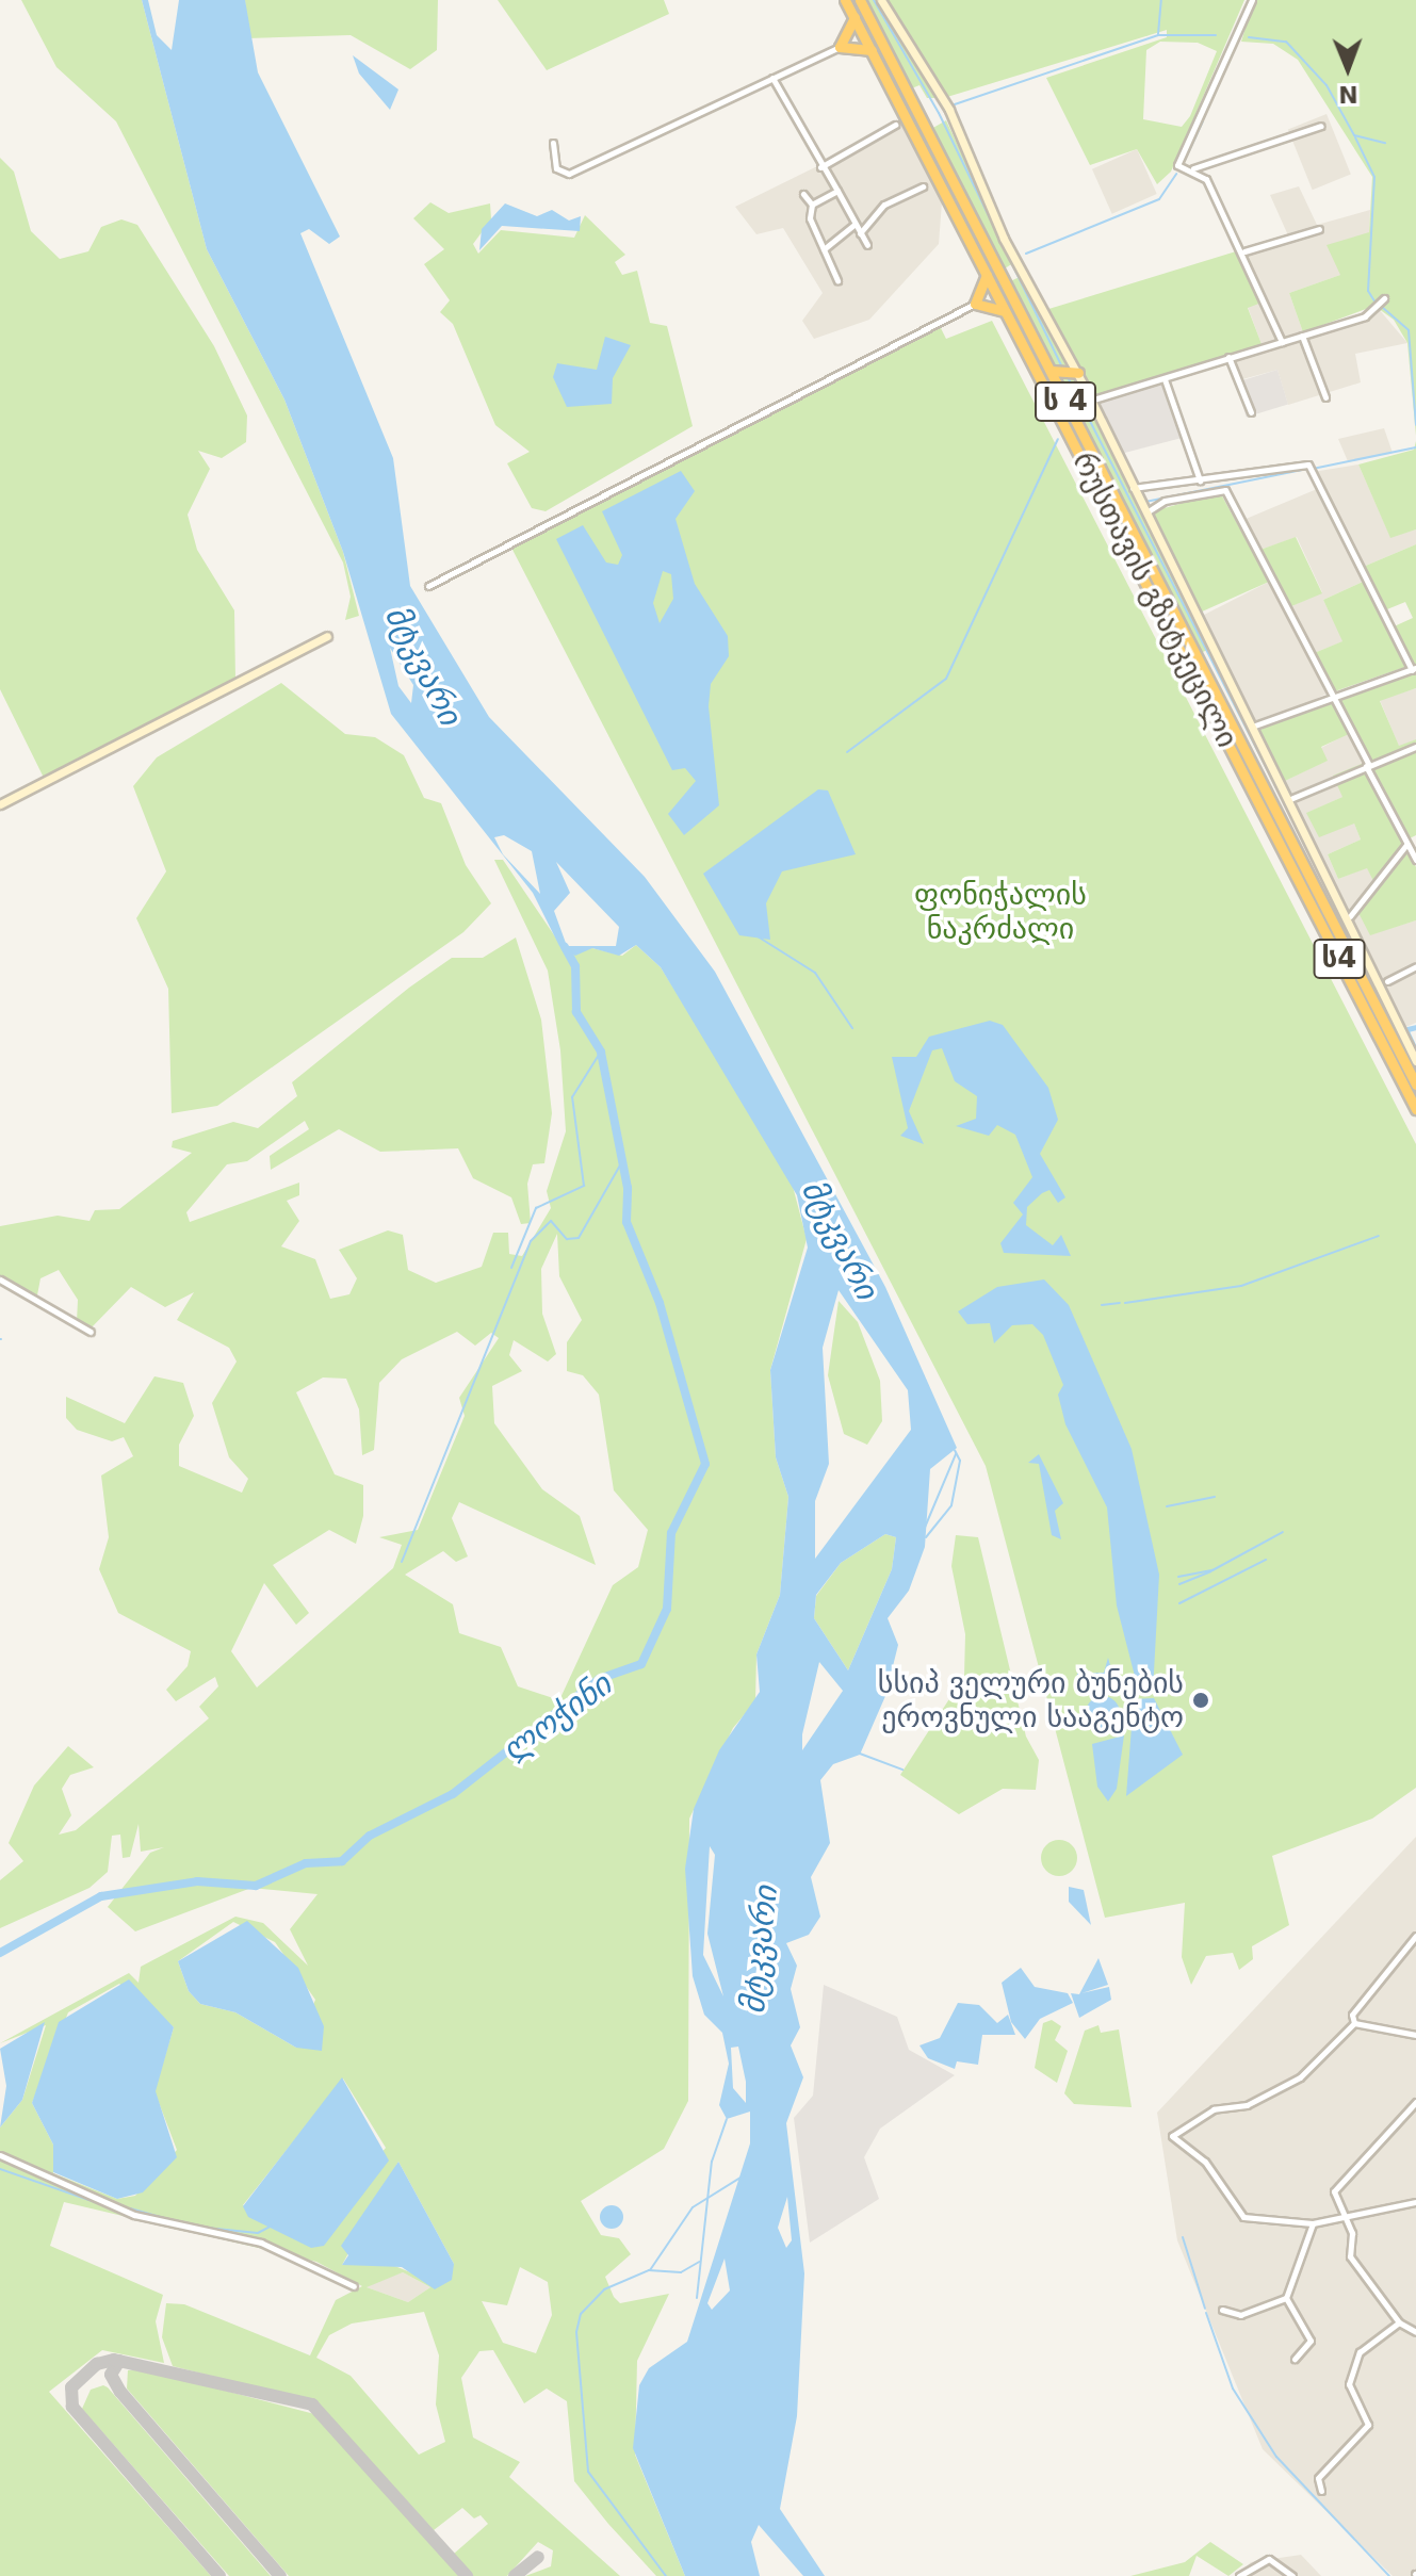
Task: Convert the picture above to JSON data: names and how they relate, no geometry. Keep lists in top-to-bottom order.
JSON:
{
  "streets": {
    "highway": ["ს 4", "რუსთავის გზატკეცილი", "ს4"]
  },
  "water": ["მტკვარი", "ლოჭინი"],
  "parks": ["ფონიჭალის ნაკრძალი"],
  "places": ["სსიპ ველური ბუნების ეროვნული სააგენტო"],
  "north": "bottom"
}
